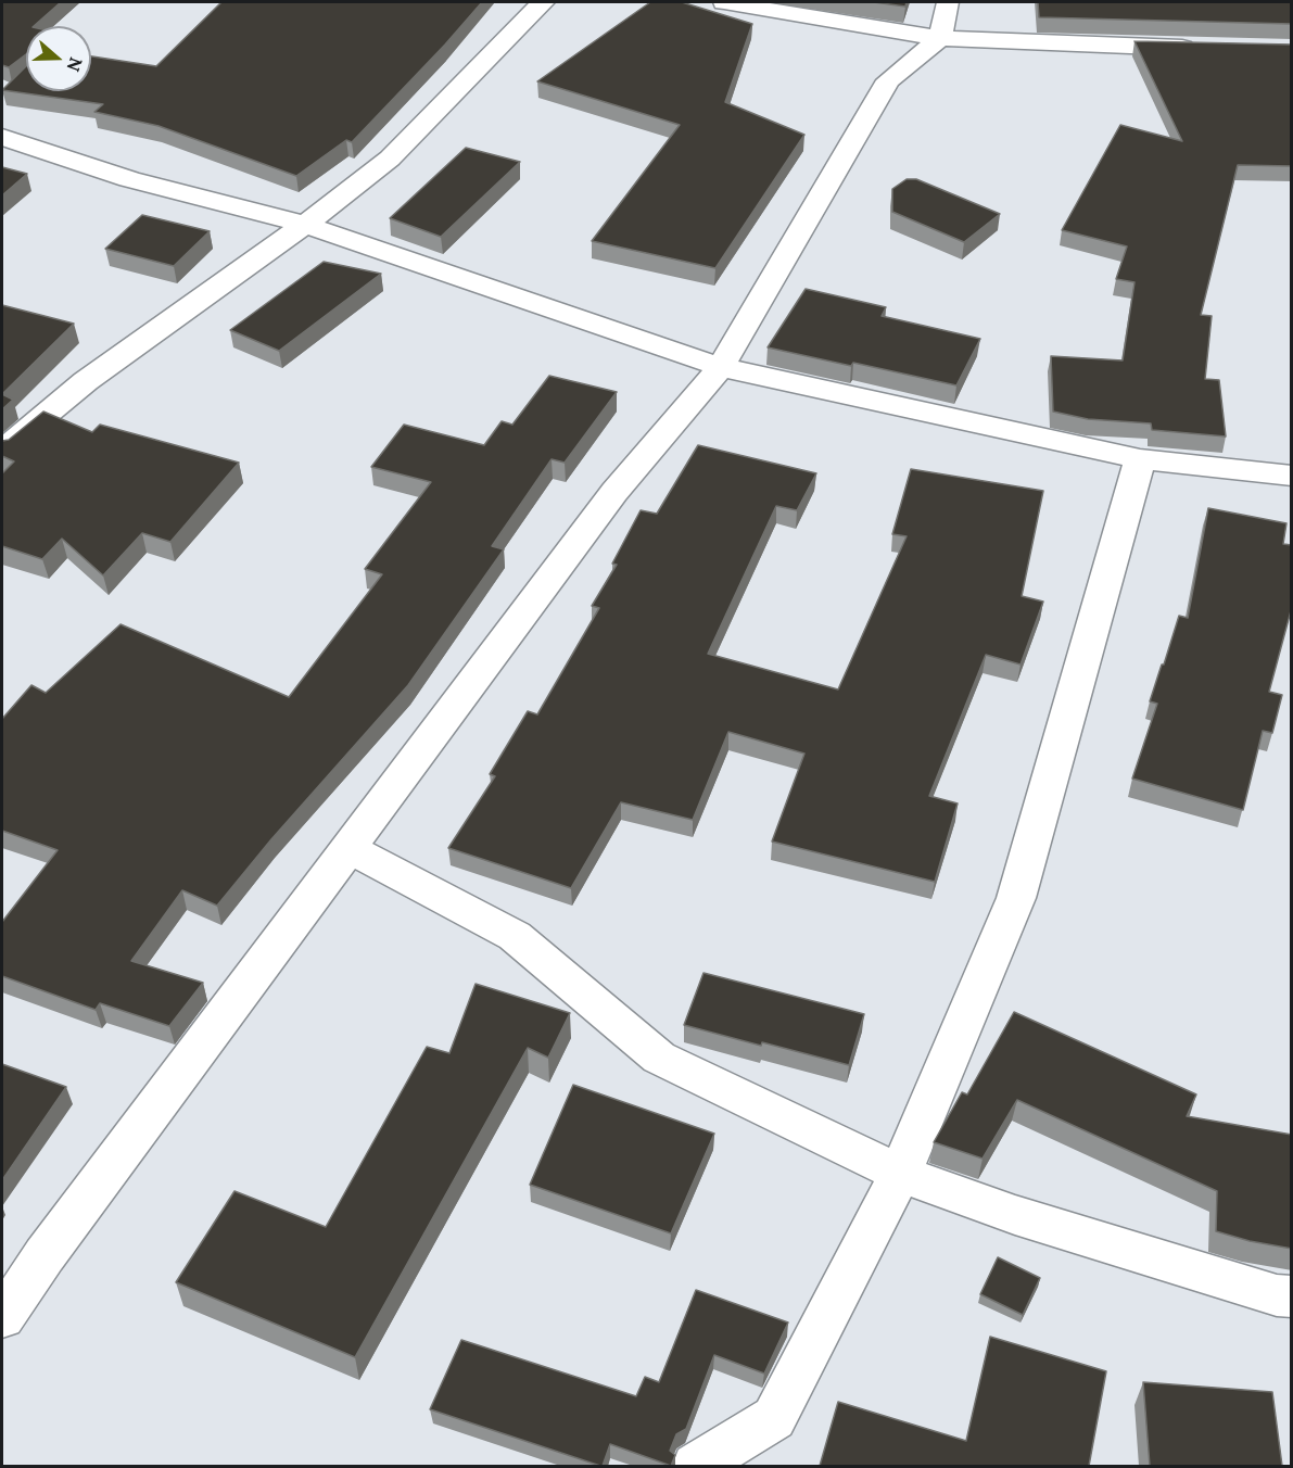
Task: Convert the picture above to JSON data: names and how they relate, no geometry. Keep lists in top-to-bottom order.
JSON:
{
  "north": "right"
}
